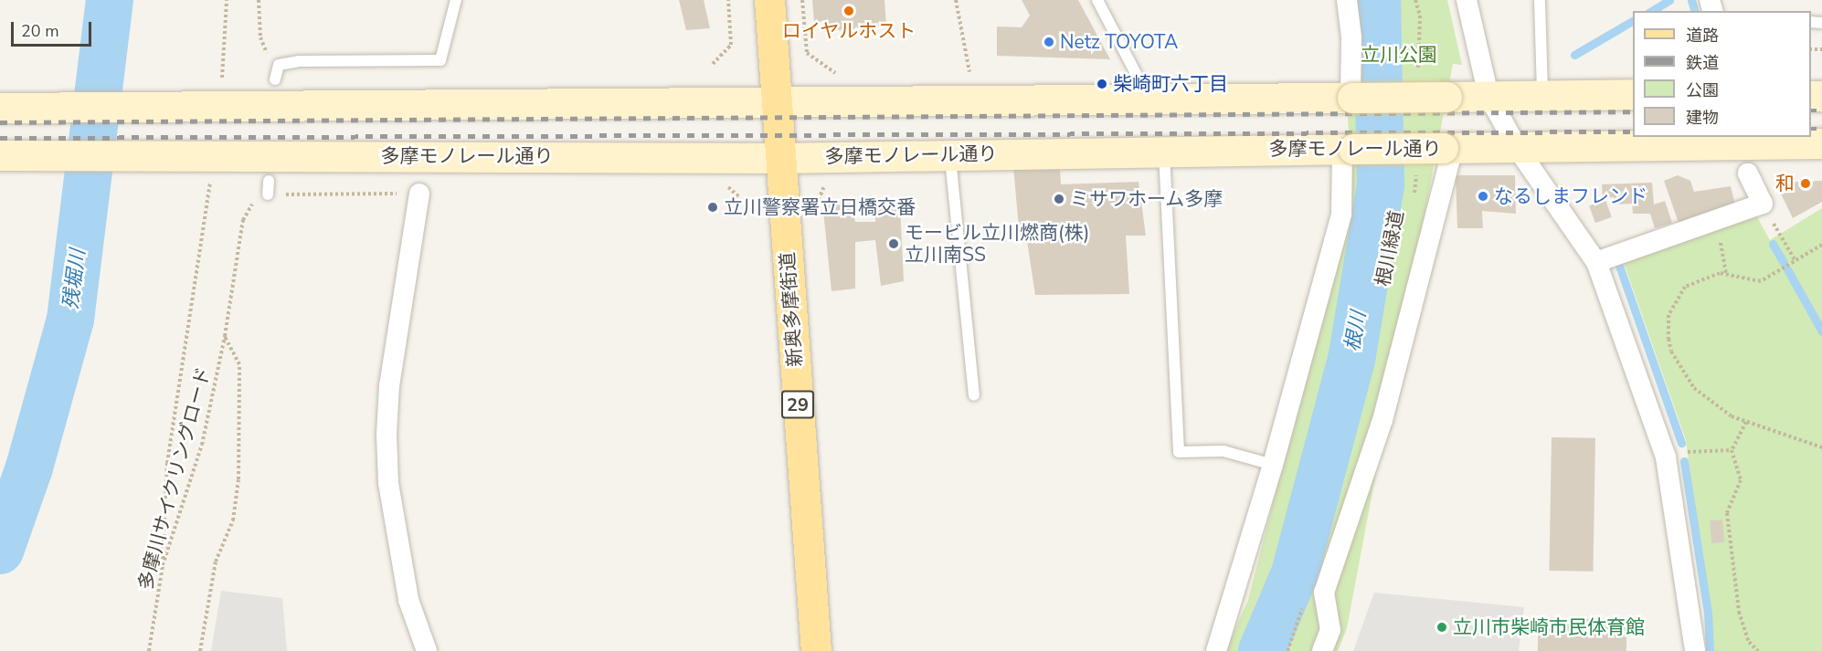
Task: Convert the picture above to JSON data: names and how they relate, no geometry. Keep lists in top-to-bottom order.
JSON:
{
  "streets": {
    "main road": ["多摩モノレール通り", "新奥多摩街道", "29"],
    "path": ["根川緑道", "多摩川サイクリングロード"]
  },
  "crossings": [
    ["多摩モノレール通り", "新奥多摩街道"]
  ],
  "water": ["残堀川", "根川"],
  "parks": ["立川公園"],
  "places": [
    "ロイヤルホスト",
    "Netz TOYOTA",
    "柴崎町六丁目",
    "和",
    "なるしまフレンド",
    "ミサワホーム多摩",
    "立川警察署立日橋交番",
    "モービル立川燃商(株) 立川南SS",
    "立川市柴崎市民体育館"
  ],
  "legend": [
    "道路",
    "鉄道",
    "公園",
    "建物"
  ],
  "scale_bar": "20 m"
}
